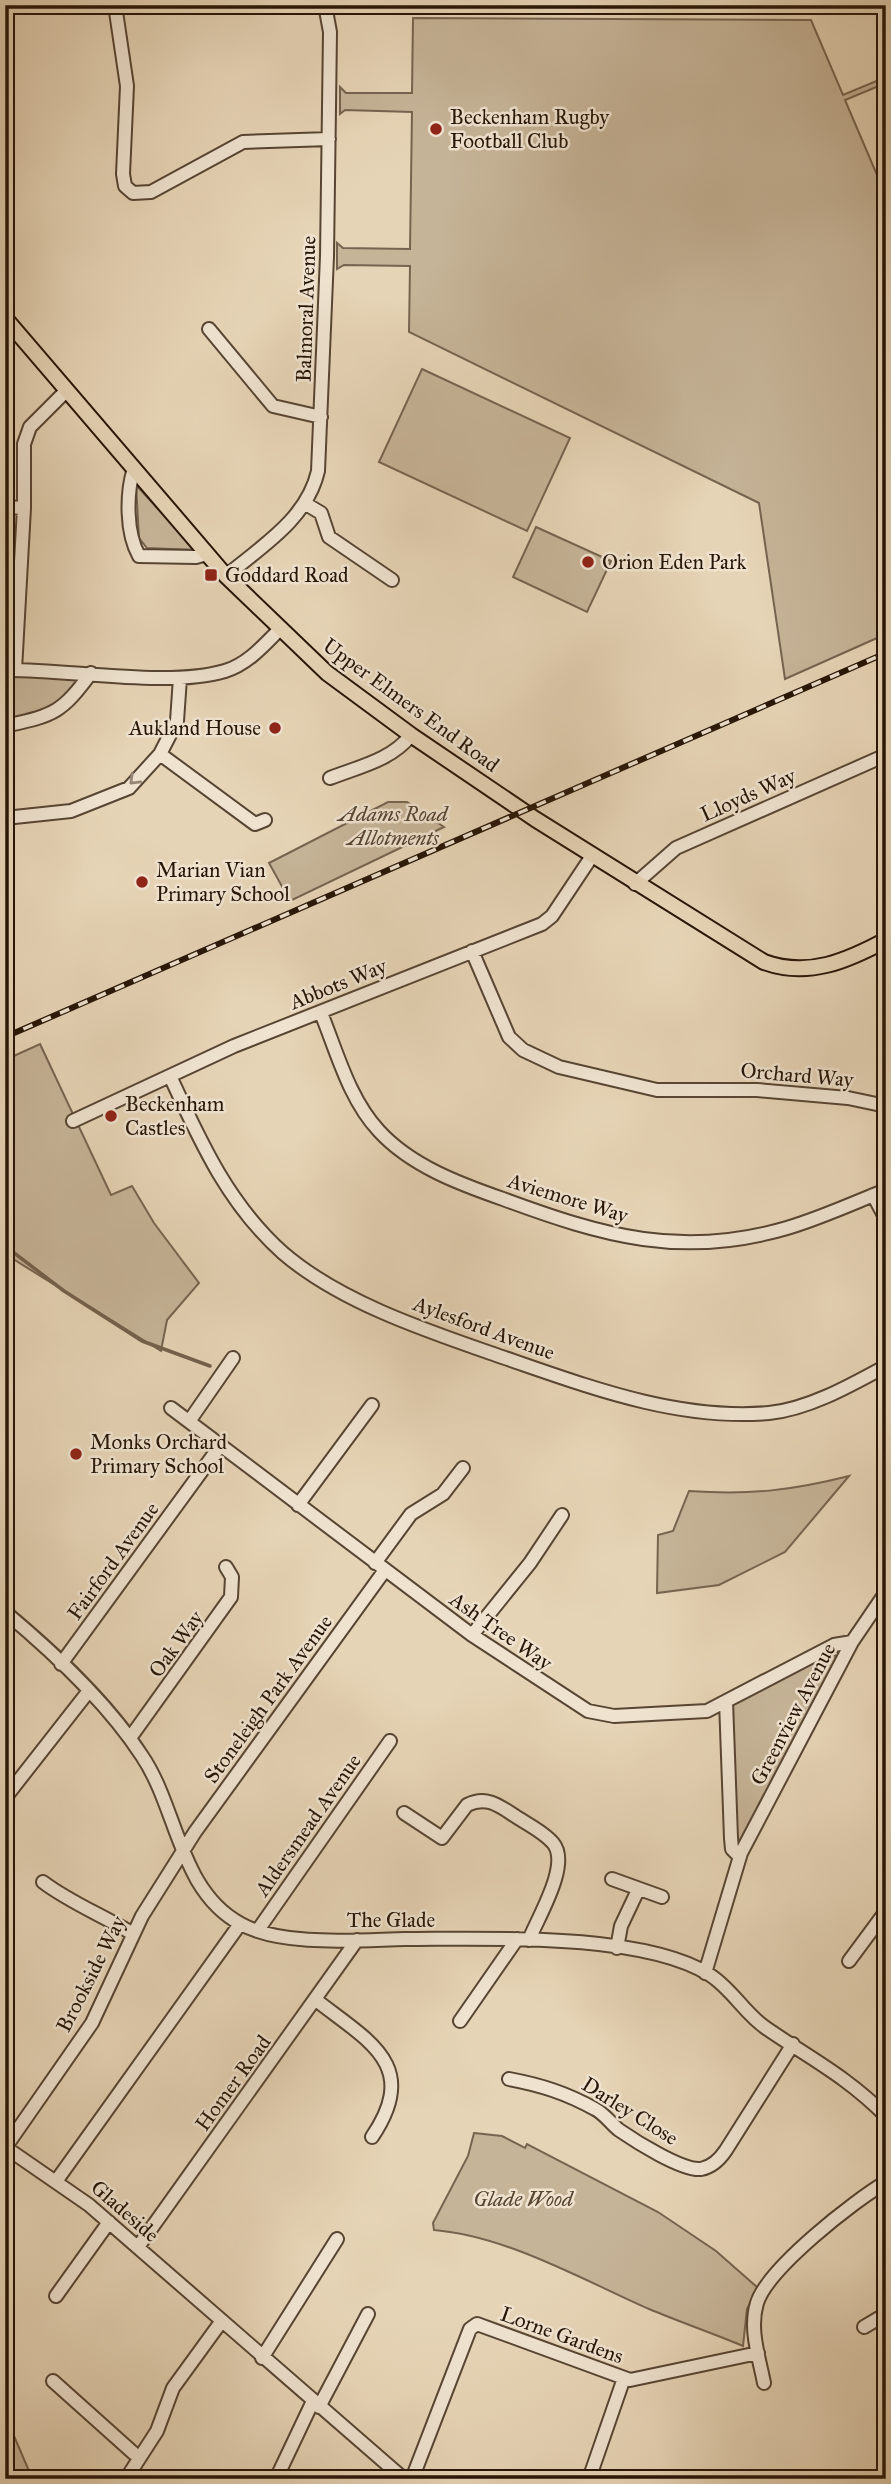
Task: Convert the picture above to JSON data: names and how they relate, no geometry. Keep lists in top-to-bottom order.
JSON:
{
  "streets": {
    "main road": ["Upper Elmers End Road"],
    "street": [
      "Balmoral Avenue",
      "Lloyds Way",
      "Abbots Way",
      "Orchard Way",
      "Aviemore Way",
      "Aylesford Avenue",
      "Fairford Avenue",
      "Ash Tree Way",
      "Oak Way",
      "Stoneleigh Park Avenue",
      "Greenview Avenue",
      "Aldersmead Avenue",
      "The Glade",
      "Brookside Way",
      "Homer Road",
      "Darley Close",
      "Gladeside",
      "Lorne Gardens"
    ]
  },
  "crossings": [
    ["Balmoral Avenue", "Upper Elmers End Road"],
    ["Upper Elmers End Road", "Lloyds Way"],
    ["Upper Elmers End Road", "Abbots Way"],
    ["Abbots Way", "Orchard Way"],
    ["Abbots Way", "Aviemore Way"],
    ["Abbots Way", "Aylesford Avenue"],
    ["Fairford Avenue", "Ash Tree Way"],
    ["Fairford Avenue", "The Glade"],
    ["Ash Tree Way", "Stoneleigh Park Avenue"],
    ["Ash Tree Way", "Greenview Avenue"],
    ["Oak Way", "The Glade"],
    ["Stoneleigh Park Avenue", "The Glade"],
    ["Stoneleigh Park Avenue", "Brookside Way"],
    ["Greenview Avenue", "The Glade"],
    ["Aldersmead Avenue", "The Glade"],
    ["The Glade", "Brookside Way"],
    ["The Glade", "Homer Road"],
    ["The Glade", "Darley Close"],
    ["Brookside Way", "Gladeside"],
    ["Homer Road", "Gladeside"]
  ],
  "parks": ["Adams Road Allotments", "Glade Wood"],
  "places": {
    "other": [
      "Beckenham Rugby Football Club",
      "Orion Eden Park",
      "Aukland House",
      "Marian Vian Primary School",
      "Beckenham Castles",
      "Monks Orchard Primary School"
    ],
    "transit": ["Goddard Road"]
  }
}
